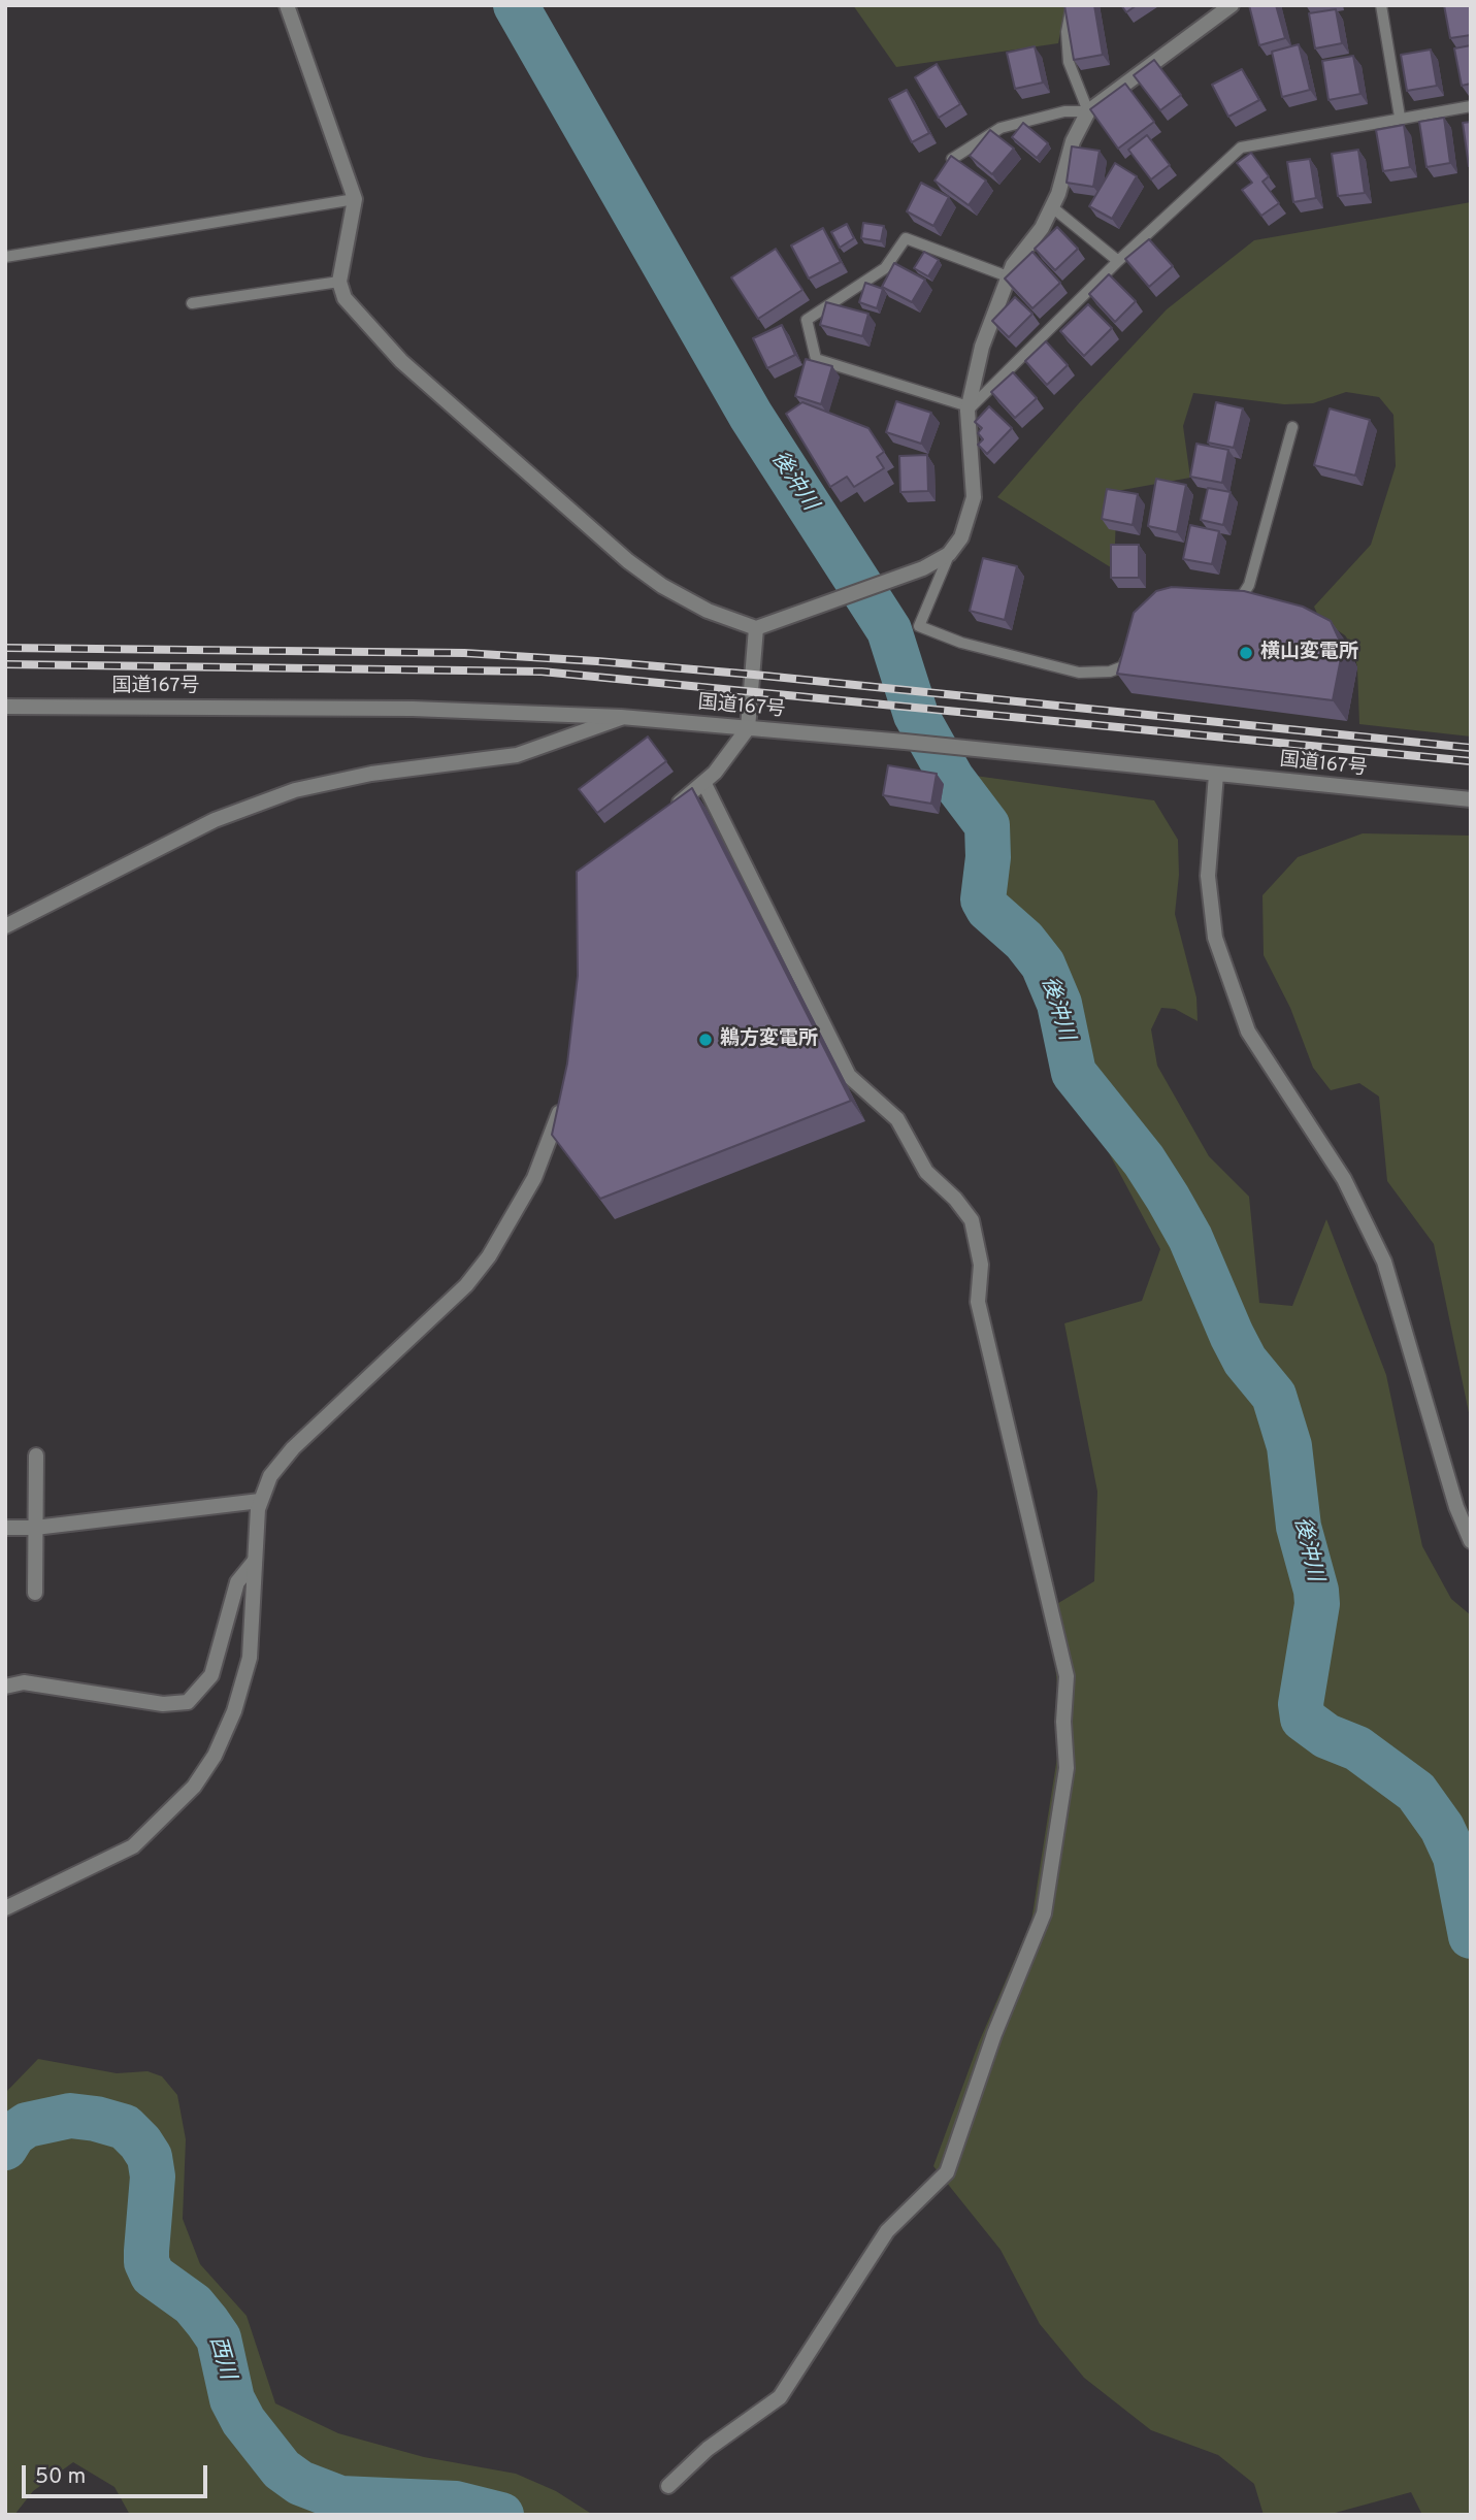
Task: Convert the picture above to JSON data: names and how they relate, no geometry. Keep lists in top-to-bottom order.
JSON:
{
  "streets": {
    "street": ["国道167号"]
  },
  "water": ["後沖川", "西川"],
  "places": ["横山変電所", "鵜方変電所"],
  "scale_bar": "50 m"
}
